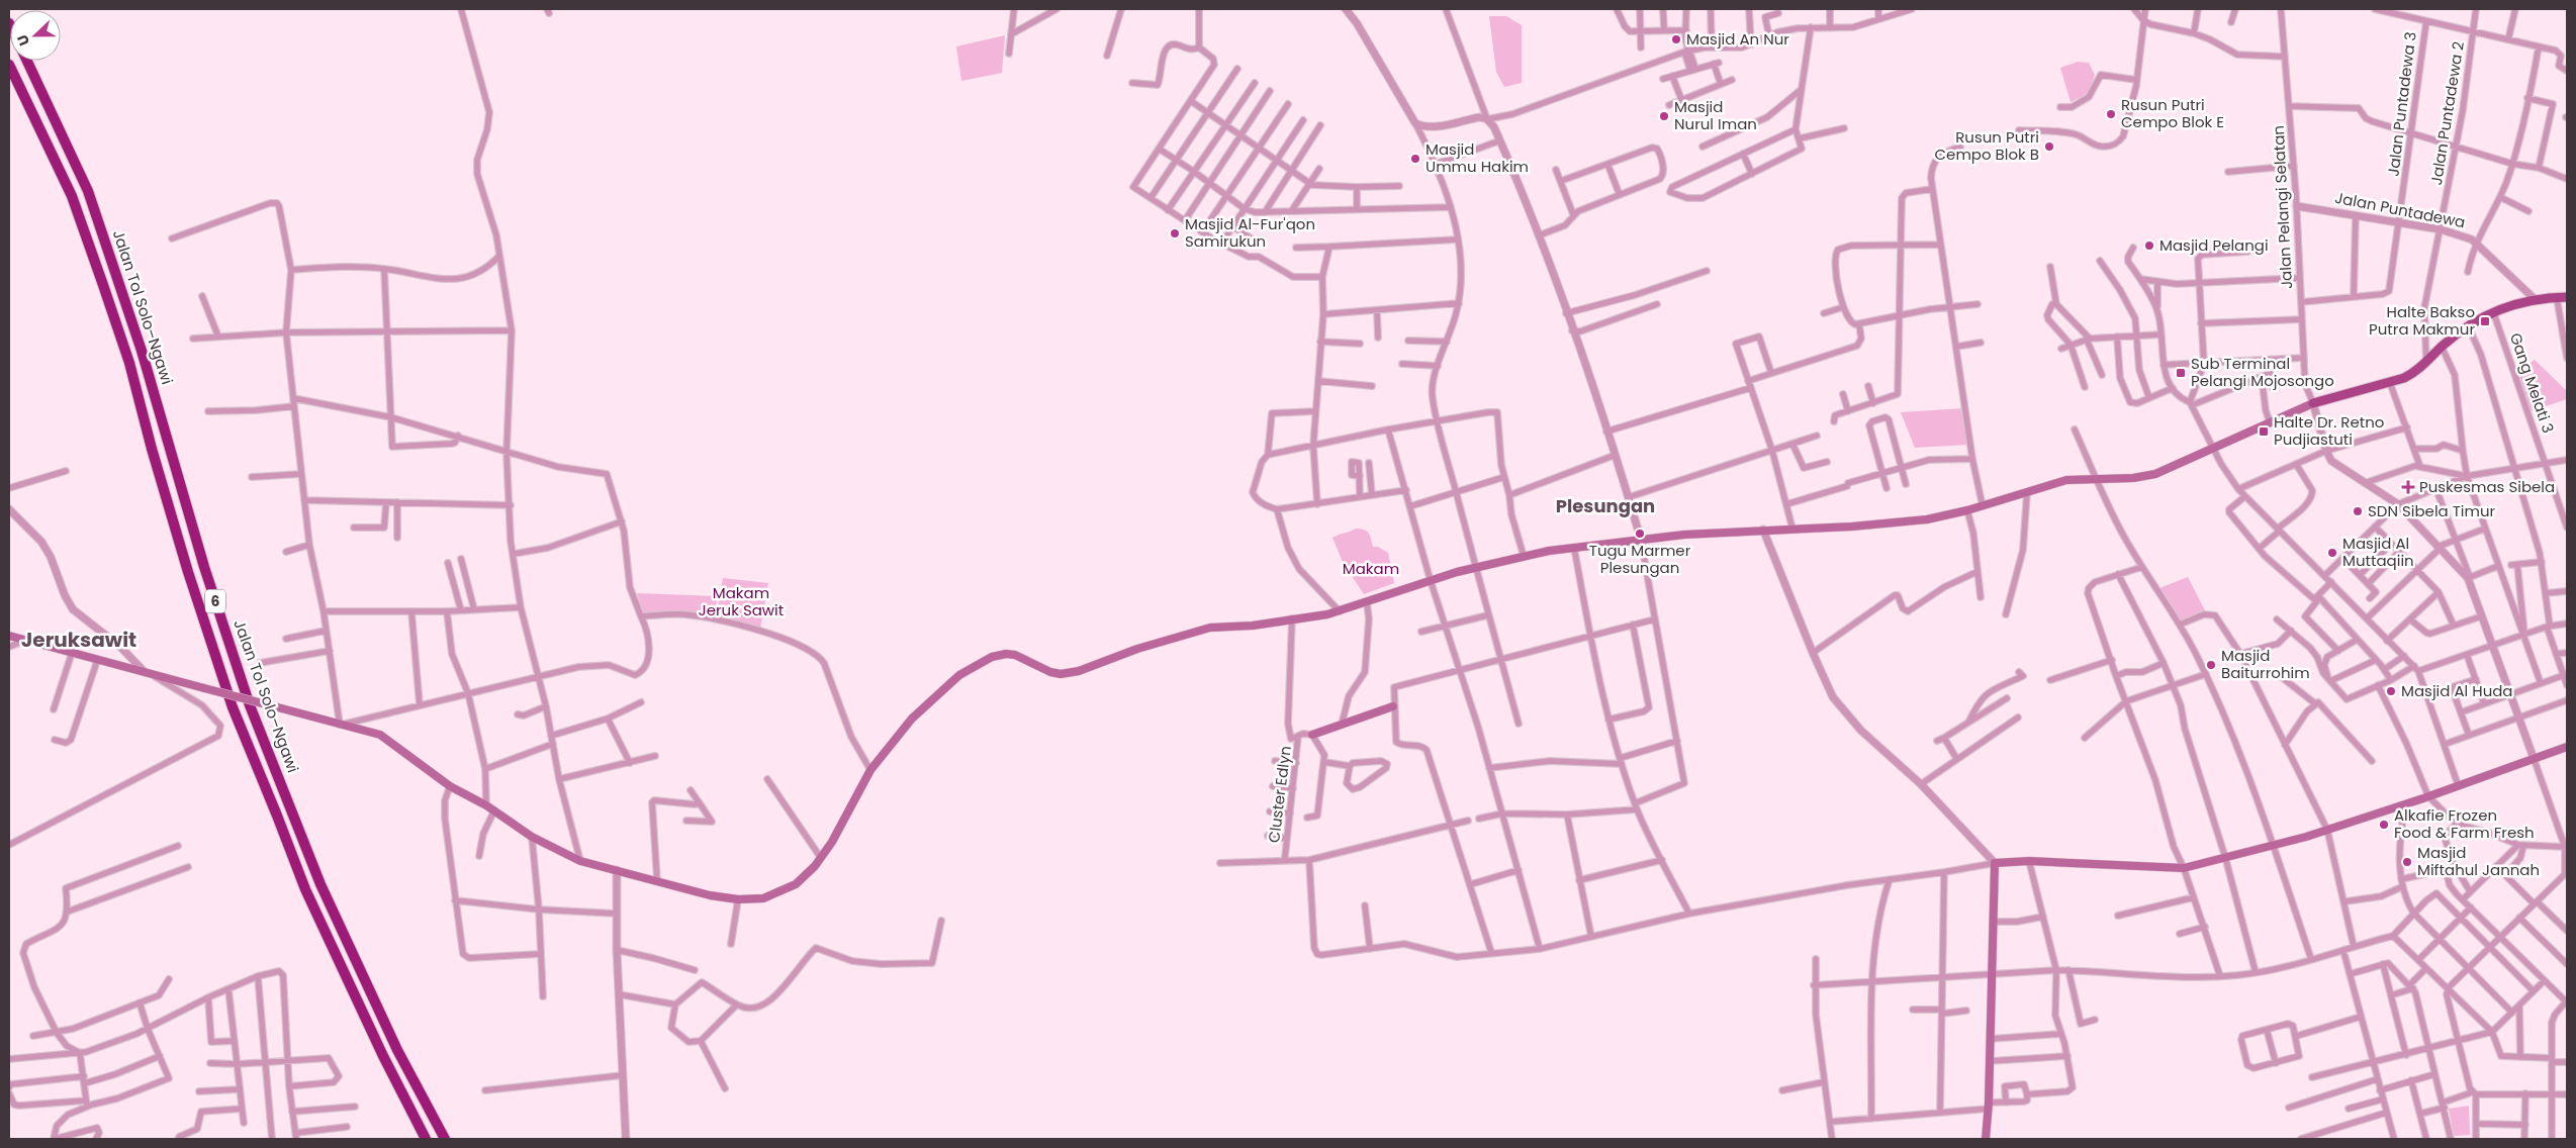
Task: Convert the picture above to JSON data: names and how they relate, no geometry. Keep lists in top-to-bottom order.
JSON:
{
  "streets": {
    "highway": ["Jalan Tol Solo–Ngawi", "6"],
    "street": [
      "Jalan Puntadewa 3",
      "Jalan Puntadewa 2",
      "Jalan Pelangi Selatan",
      "Jalan Puntadewa",
      "Gang Melati 3",
      "Cluster Edlyn"
    ]
  },
  "crossings": [
    ["Jalan Puntadewa 3", "Jalan Puntadewa"],
    ["Jalan Puntadewa 2", "Jalan Puntadewa"],
    ["Jalan Pelangi Selatan", "Jalan Puntadewa"]
  ],
  "districts": ["Plesungan", "Jeruksawit"],
  "parks": ["Makam", "Makam Jeruk Sawit"],
  "places": {
    "other": [
      "Masjid An Nur",
      "Rusun Putri Cempo Blok E",
      "Masjid Nurul Iman",
      "Rusun Putri Cempo Blok B",
      "Masjid Ummu Hakim",
      "Masjid Al-Fur'qon Samirukun",
      "Masjid Pelangi",
      "SDN Sibela Timur",
      "Tugu Marmer Plesungan",
      "Masjid Al Muttaqiin",
      "Masjid Baiturrohim",
      "Masjid Al Huda",
      "Alkafie Frozen Food & Farm Fresh",
      "Masjid Miftahul Jannah"
    ],
    "transit": ["Halte Bakso Putra Makmur", "Sub Terminal Pelangi Mojosongo", "Halte Dr. Retno Pudjiastuti"],
    "health": ["Puskesmas Sibela"]
  },
  "north": "left"
}
